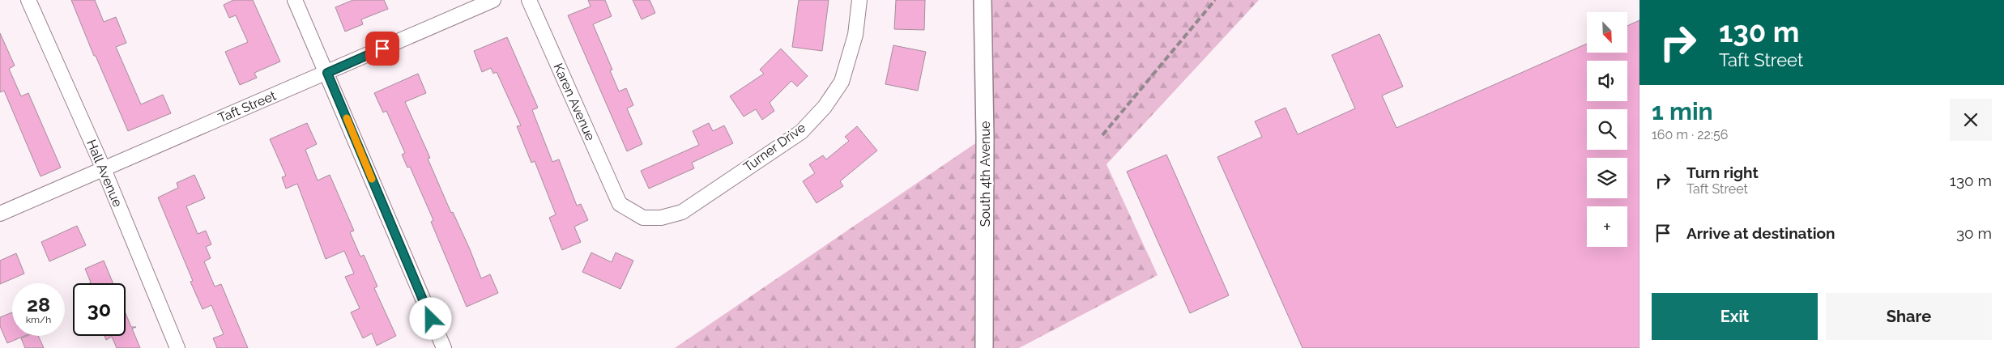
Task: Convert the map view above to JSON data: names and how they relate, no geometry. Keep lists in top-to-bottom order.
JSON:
{
  "streets": {
    "street": [
      "Karen Avenue",
      "Taft Street",
      "Turner Drive",
      "Hall Avenue",
      "South 4th Avenue"
    ]
  },
  "crossings": [
    ["Karen Avenue", "Turner Drive"],
    ["Taft Street", "Hall Avenue"]
  ],
  "north": "bottom right",
  "page": {
    "turn": ["130 m", "Taft Street"],
    "map_buttons": "+",
    "heading": ["1 min", "160 m · 22:56"],
    "list": [
      {
        "name": "Turn right",
        "note": "Taft Street",
        "value": "130 m"
      },
      {
        "name": "Arrive at destination",
        "value": "30 m"
      }
    ],
    "speed": "28 km/h",
    "limit": "30",
    "buttons": ["Exit", "Share"]
  }
}
